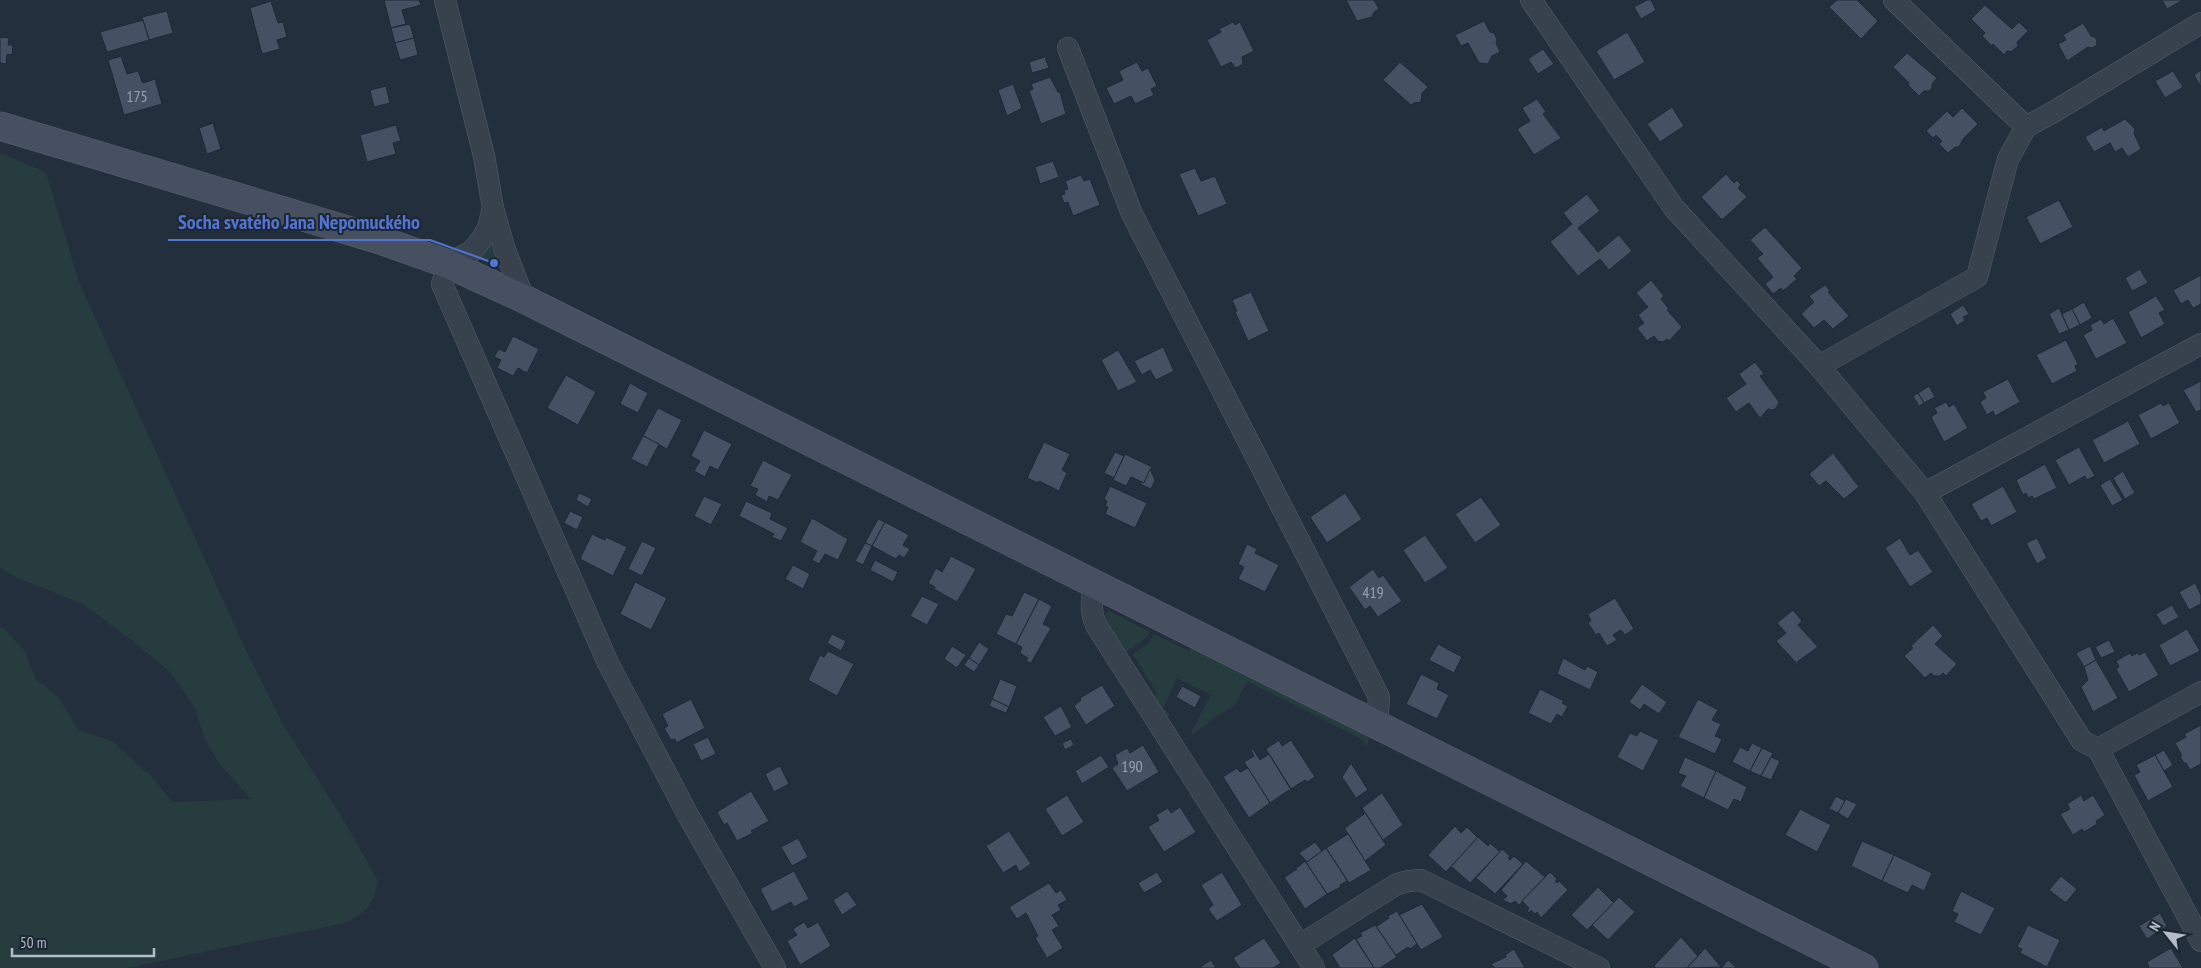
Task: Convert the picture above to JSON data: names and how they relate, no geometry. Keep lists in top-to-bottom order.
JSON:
{
  "places": ["Socha svatého Jana Nepomuckého"],
  "house_numbers": ["175", "419", "190"],
  "scale_bar": "50 m",
  "north": "top left"
}
